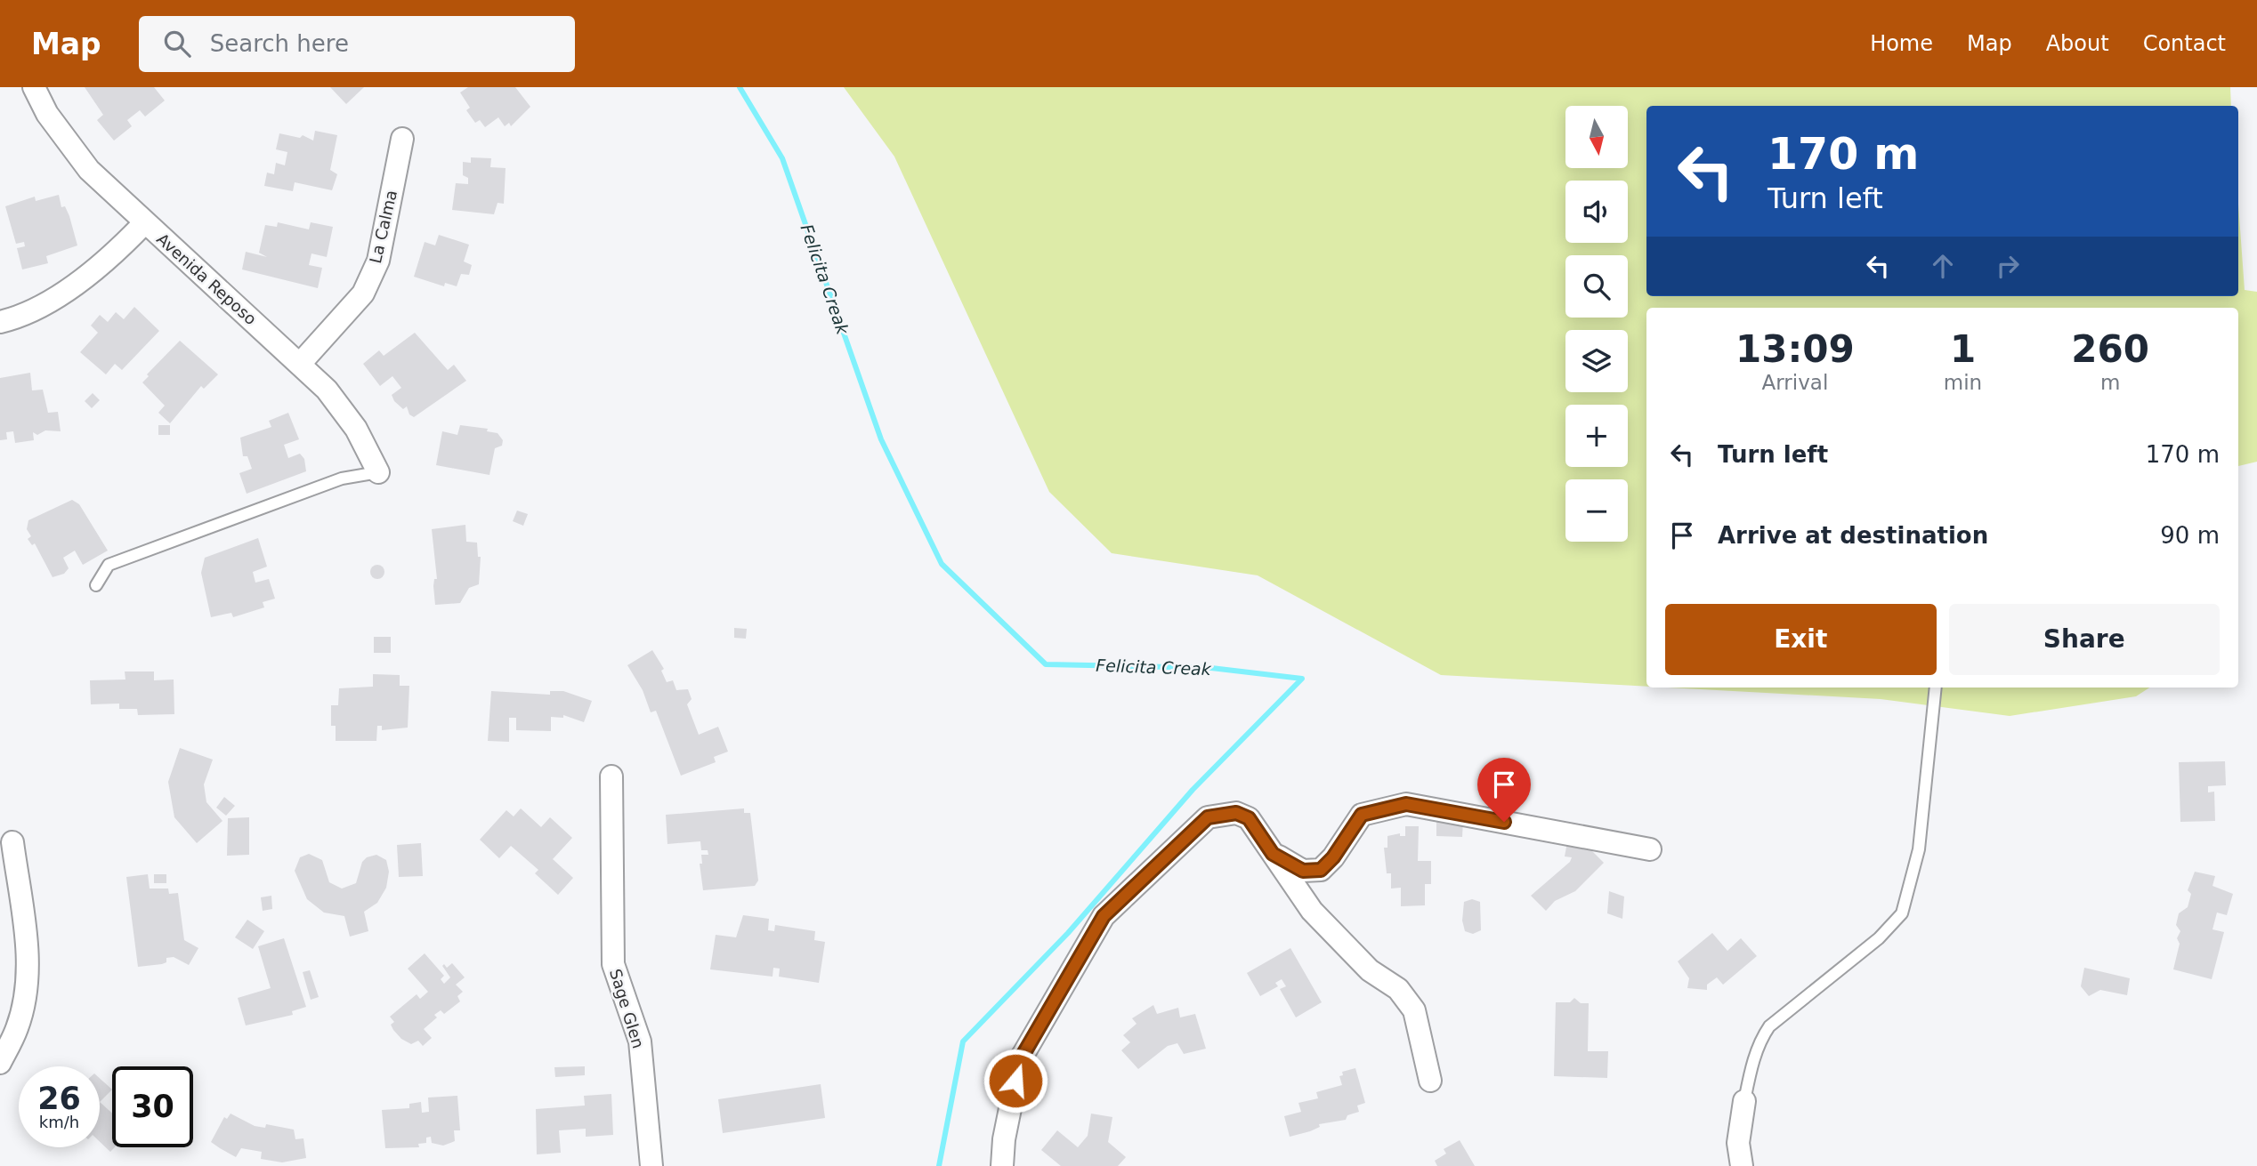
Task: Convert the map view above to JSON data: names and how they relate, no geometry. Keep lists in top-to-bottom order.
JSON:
{
  "streets": {
    "street": ["La Calma", "Avenida Reposo", "Sage Glen"]
  },
  "crossings": [
    ["La Calma", "Avenida Reposo"]
  ],
  "water": ["Felicita Creak"],
  "north": "bottom",
  "page": {
    "header": "Map",
    "search": "Search here",
    "nav": [
      "Home",
      "Map",
      "About",
      "Contact"
    ],
    "map_buttons": ["+", "−"],
    "turn": ["170 m", "Turn left"],
    "eta": [
      "13:09",
      "Arrival",
      "1",
      "min",
      "260",
      "m"
    ],
    "list": [
      {
        "name": "Turn left",
        "value": "170 m"
      },
      {
        "name": "Arrive at destination",
        "value": "90 m"
      }
    ],
    "buttons": ["Exit", "Share"],
    "speed": "26 km/h",
    "limit": "30"
  }
}
